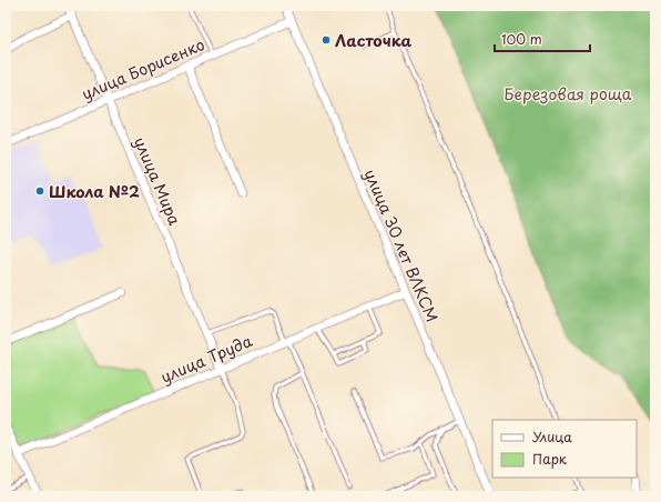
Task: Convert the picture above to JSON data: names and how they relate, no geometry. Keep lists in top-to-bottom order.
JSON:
{
  "streets": {
    "street": [
      "улица Борисенко",
      "улица Мира",
      "улица 30 лет ВЛКСМ",
      "улица Труда"
    ]
  },
  "crossings": [
    ["улица Борисенко", "улица Мира"],
    ["улица Борисенко", "улица 30 лет ВЛКСМ"],
    ["улица Мира", "улица Труда"],
    ["улица 30 лет ВЛКСМ", "улица Труда"]
  ],
  "parks": ["Березовая роща"],
  "places": ["Ласточка", "Школа №2"],
  "legend": ["Улица", "Парк"],
  "scale_bar": "100 m"
}
